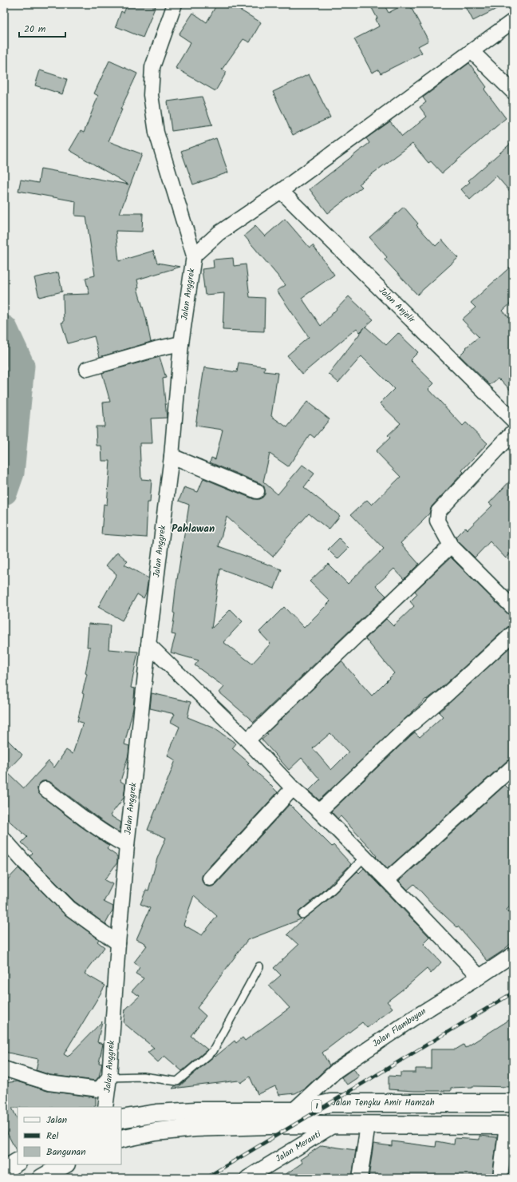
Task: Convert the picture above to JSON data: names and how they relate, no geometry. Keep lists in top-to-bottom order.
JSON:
{
  "streets": {
    "main road": ["Jalan Tengku Amir Hamzah", "1"],
    "street": [
      "Jalan Anggrek",
      "Jalan Anjelir",
      "Jalan Flamboyan",
      "Jalan Meranti"
    ]
  },
  "crossings": [
    ["Jalan Flamboyan", "Jalan Tengku Amir Hamzah"],
    ["1", "Jalan Meranti"]
  ],
  "districts": ["Pahlawan"],
  "legend": ["Jalan", "Rel", "Bangunan"],
  "scale_bar": "20 m"
}
